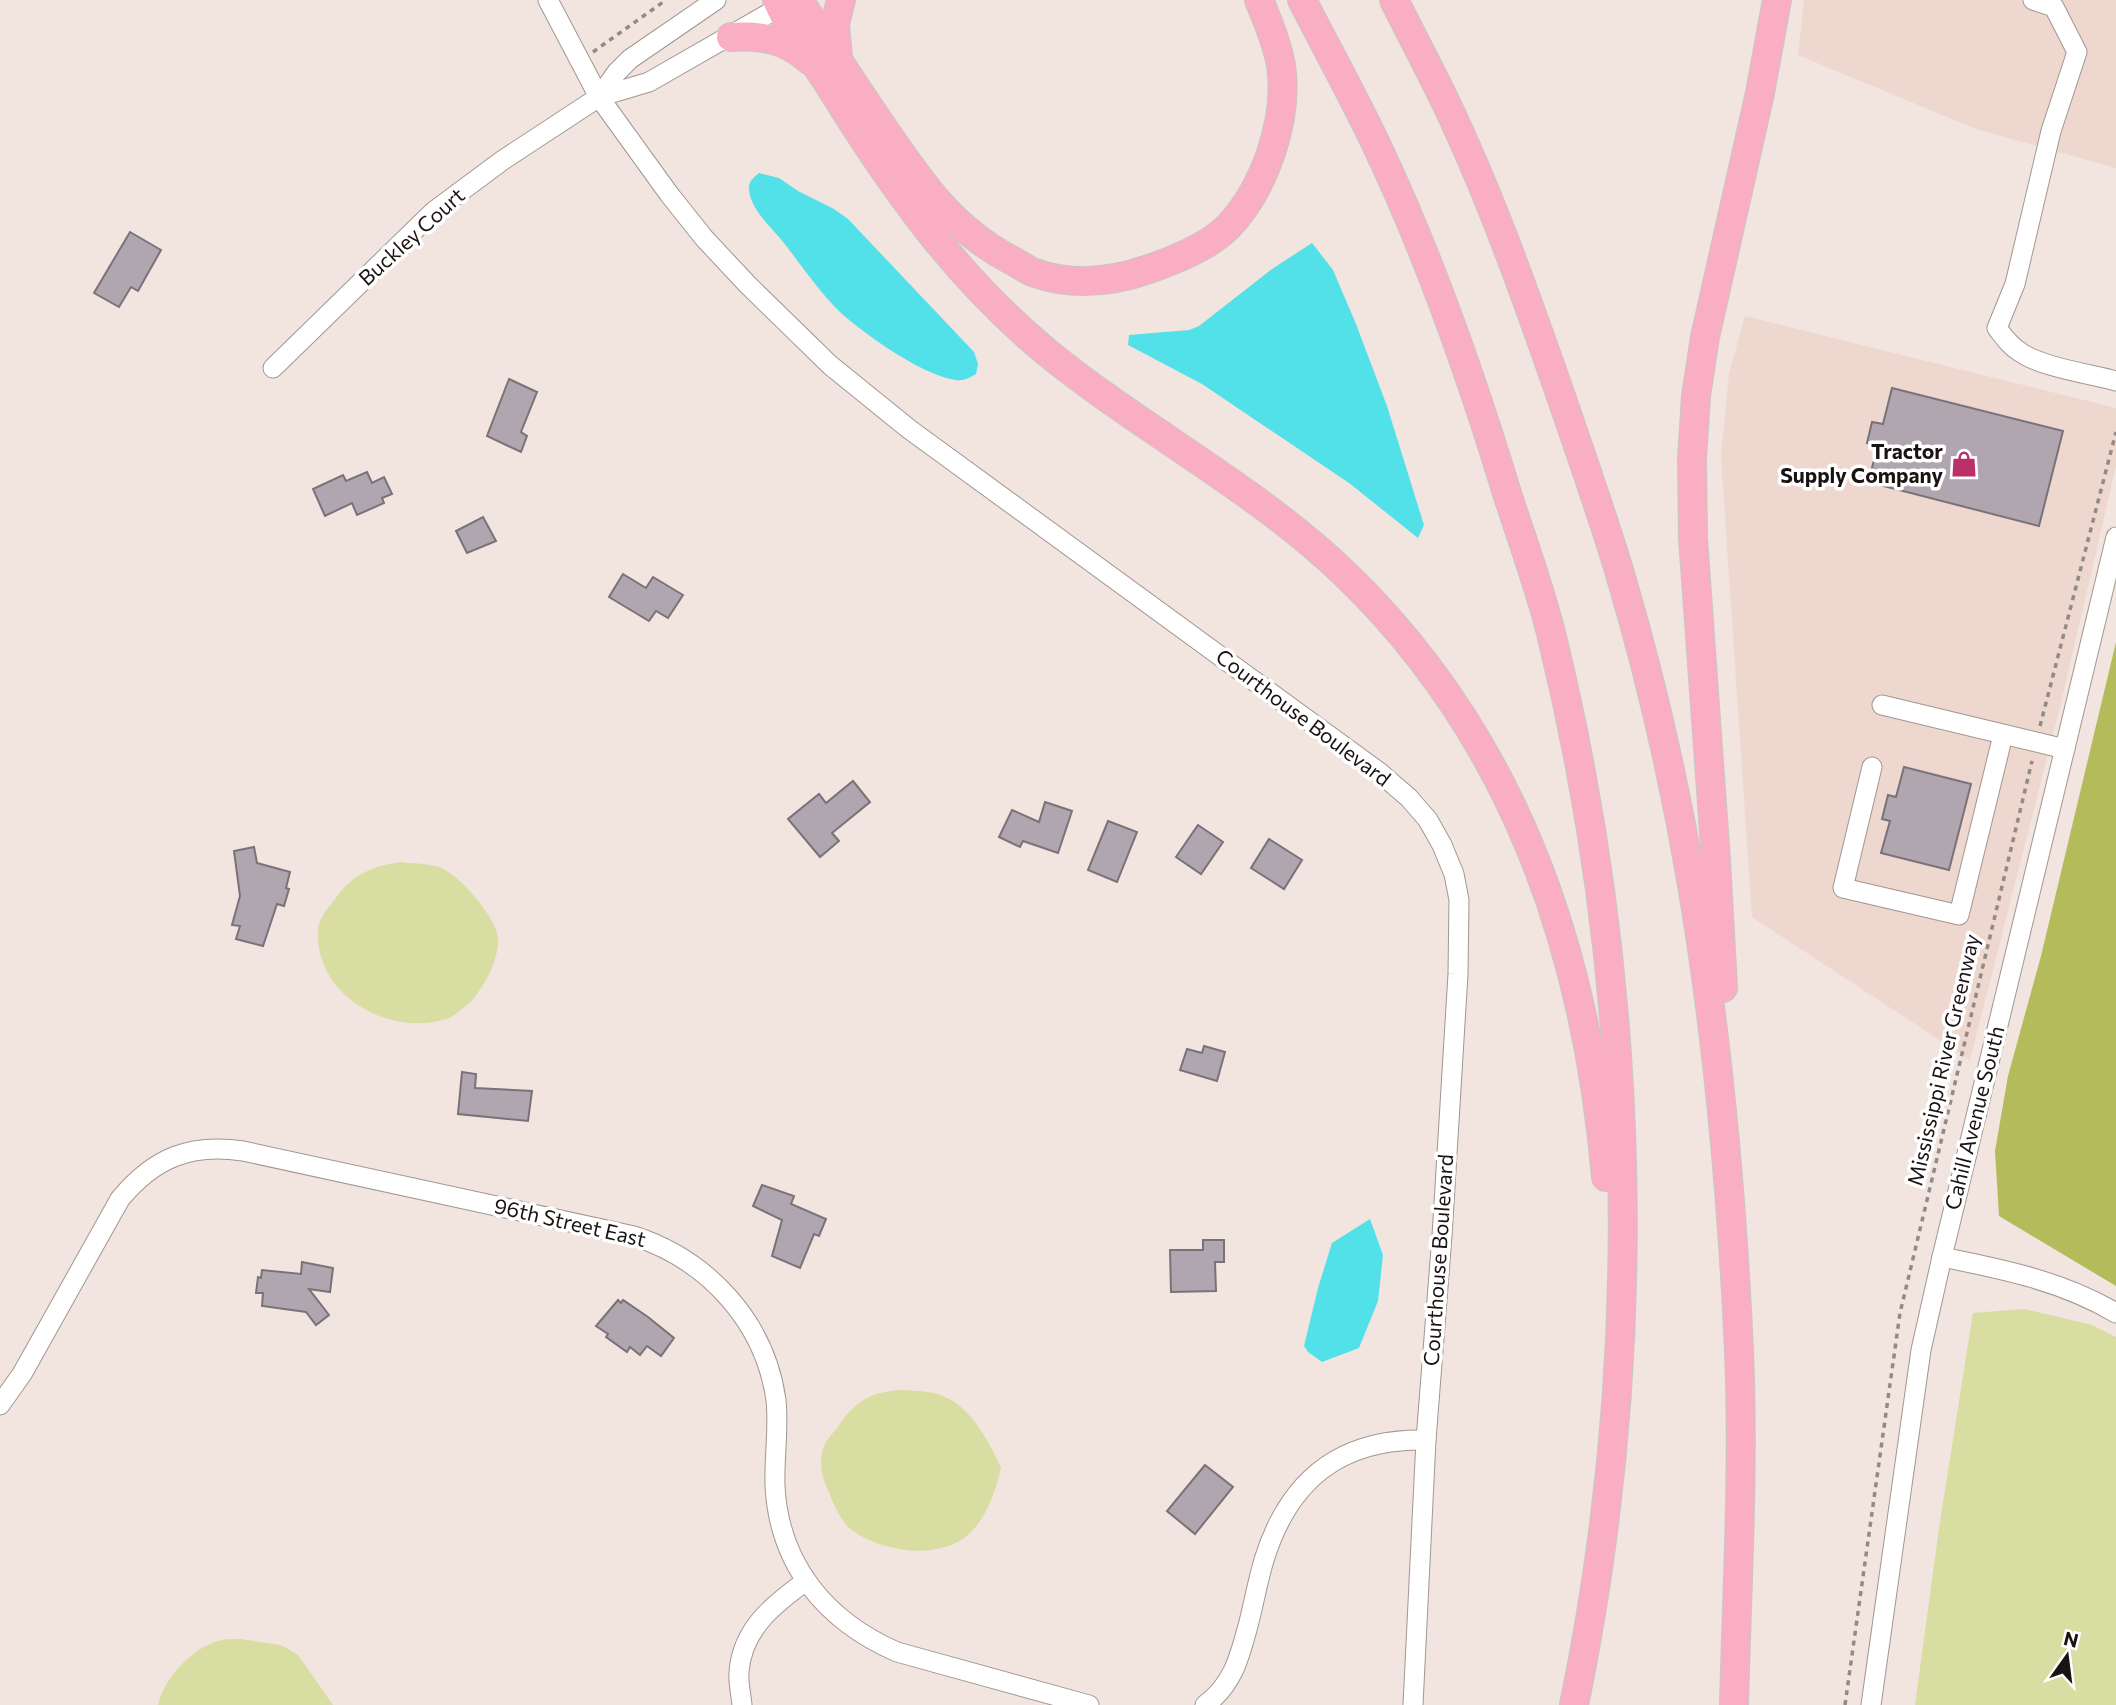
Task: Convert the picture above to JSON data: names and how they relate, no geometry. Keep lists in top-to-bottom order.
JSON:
{
  "streets": {
    "street": [
      "Buckley Court",
      "Courthouse Boulevard",
      "Cahill Avenue South",
      "96th Street East"
    ],
    "path": ["Mississippi River Greenway"]
  },
  "crossings": [
    ["Buckley Court", "Courthouse Boulevard"]
  ],
  "places": {
    "shop": ["Tractor Supply Company"]
  },
  "north": "top"
}
